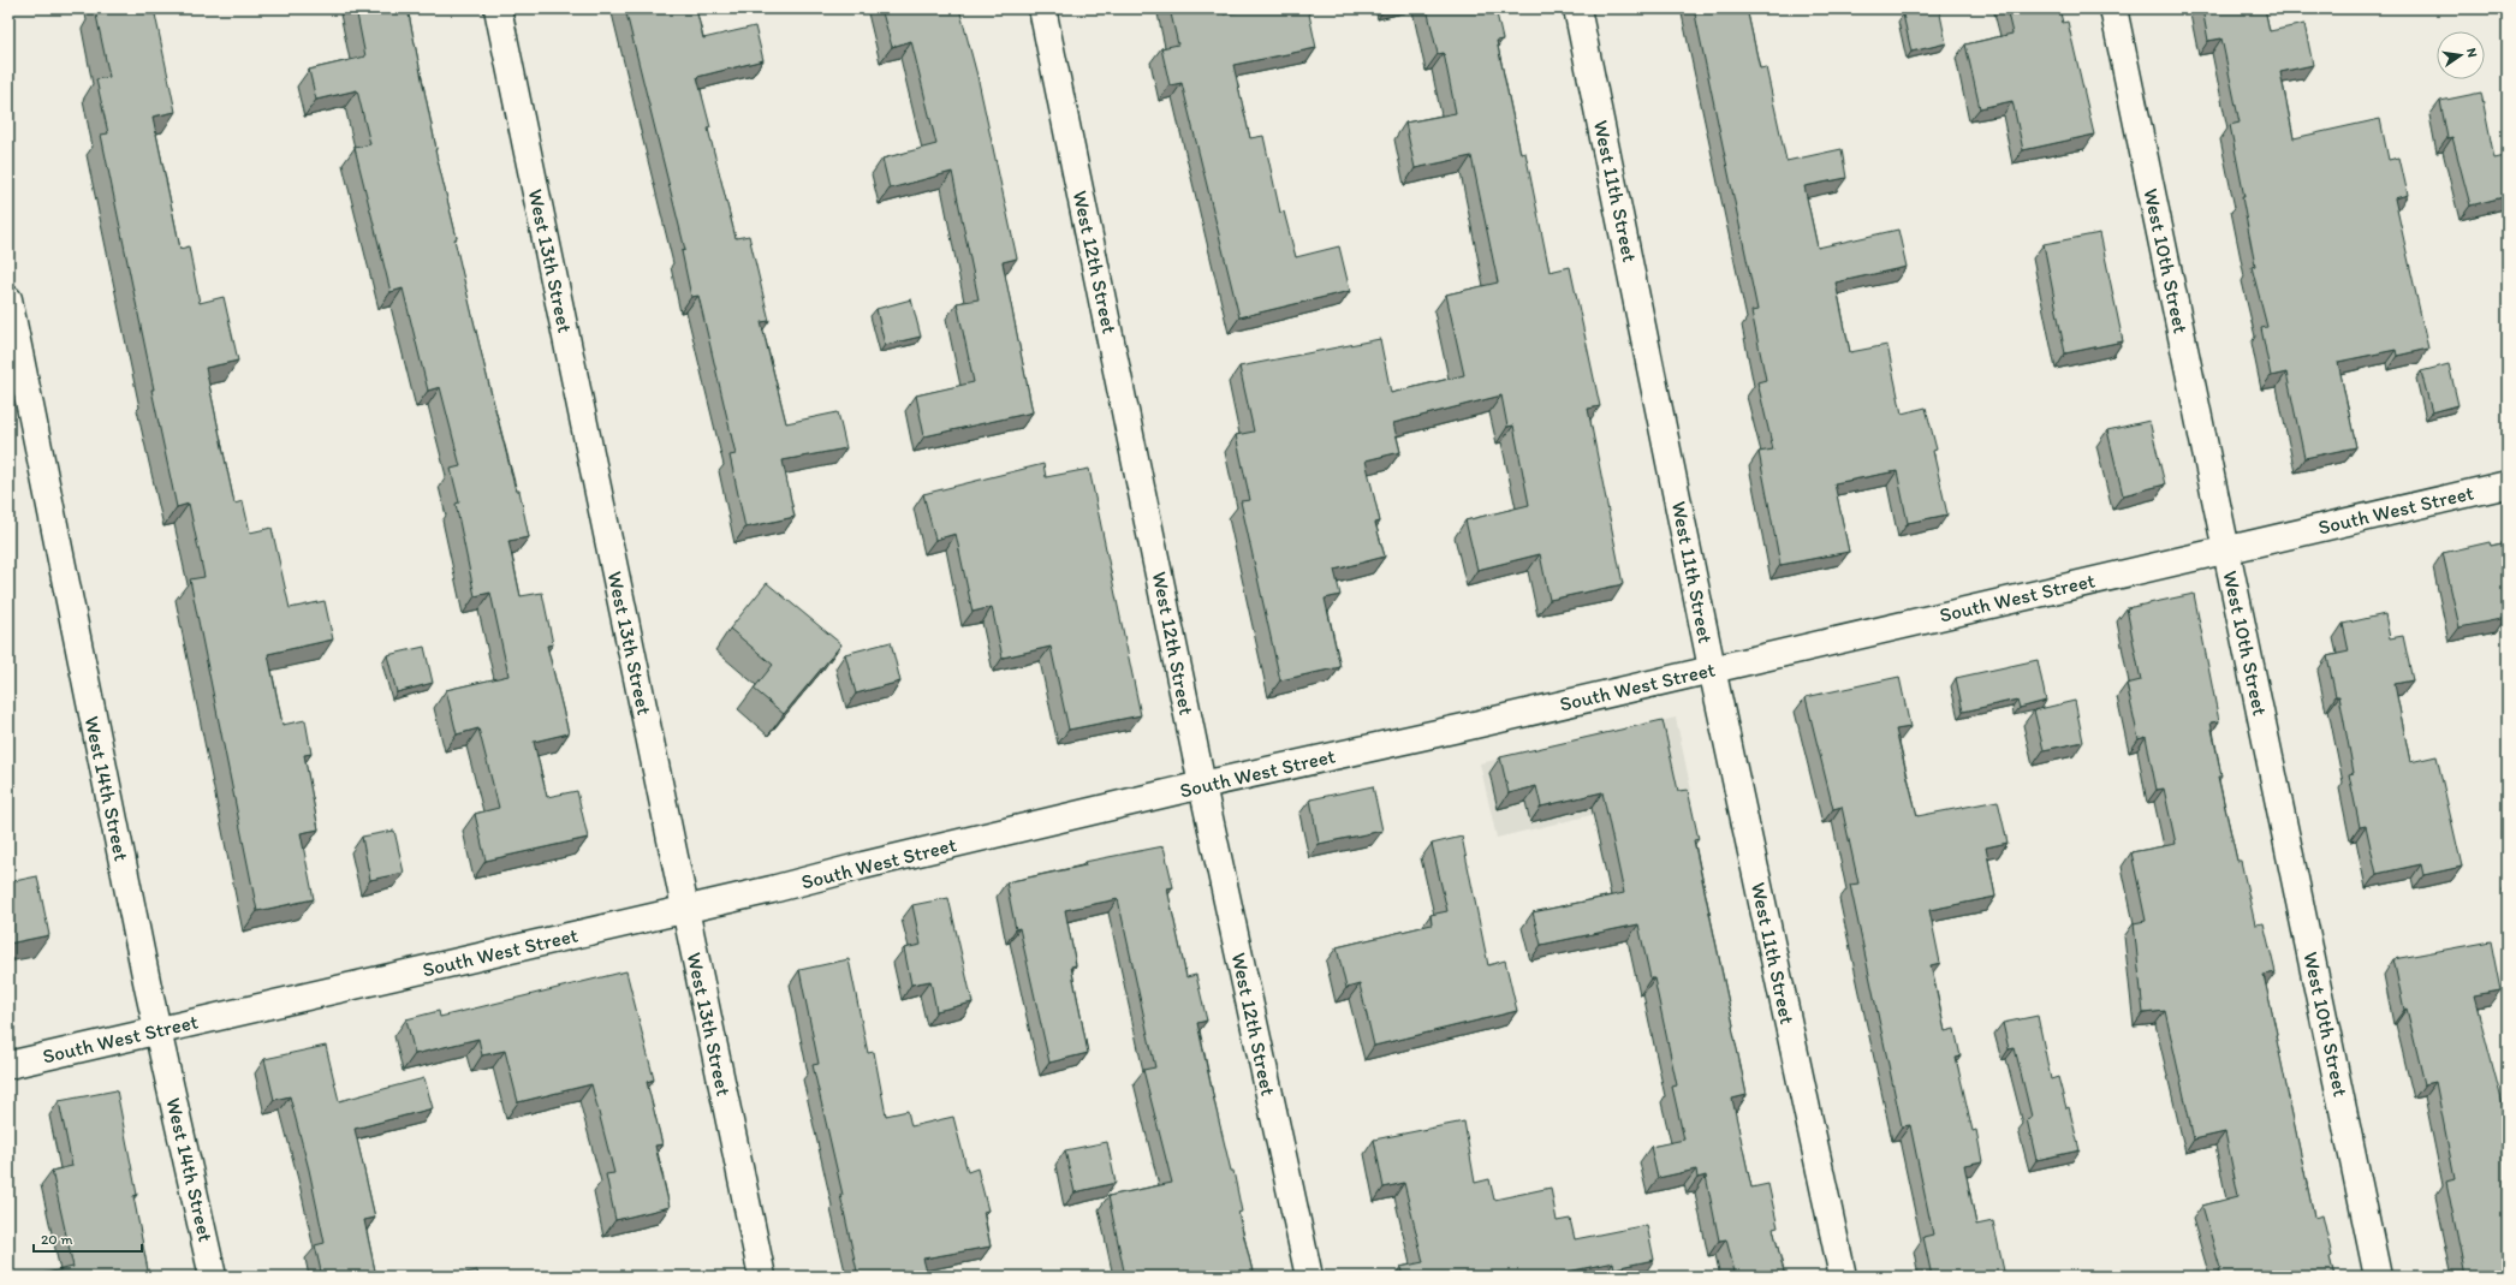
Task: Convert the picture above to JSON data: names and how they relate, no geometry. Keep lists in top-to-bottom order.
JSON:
{
  "streets": {
    "street": [
      "West 11th Street",
      "West 13th Street",
      "West 10th Street",
      "West 12th Street",
      "South West Street",
      "West 14th Street"
    ]
  },
  "crossings": [
    ["West 11th Street", "South West Street"],
    ["West 13th Street", "South West Street"],
    ["West 10th Street", "South West Street"],
    ["West 12th Street", "South West Street"],
    ["South West Street", "West 14th Street"]
  ],
  "scale_bar": "20 m",
  "north": "right"
}
